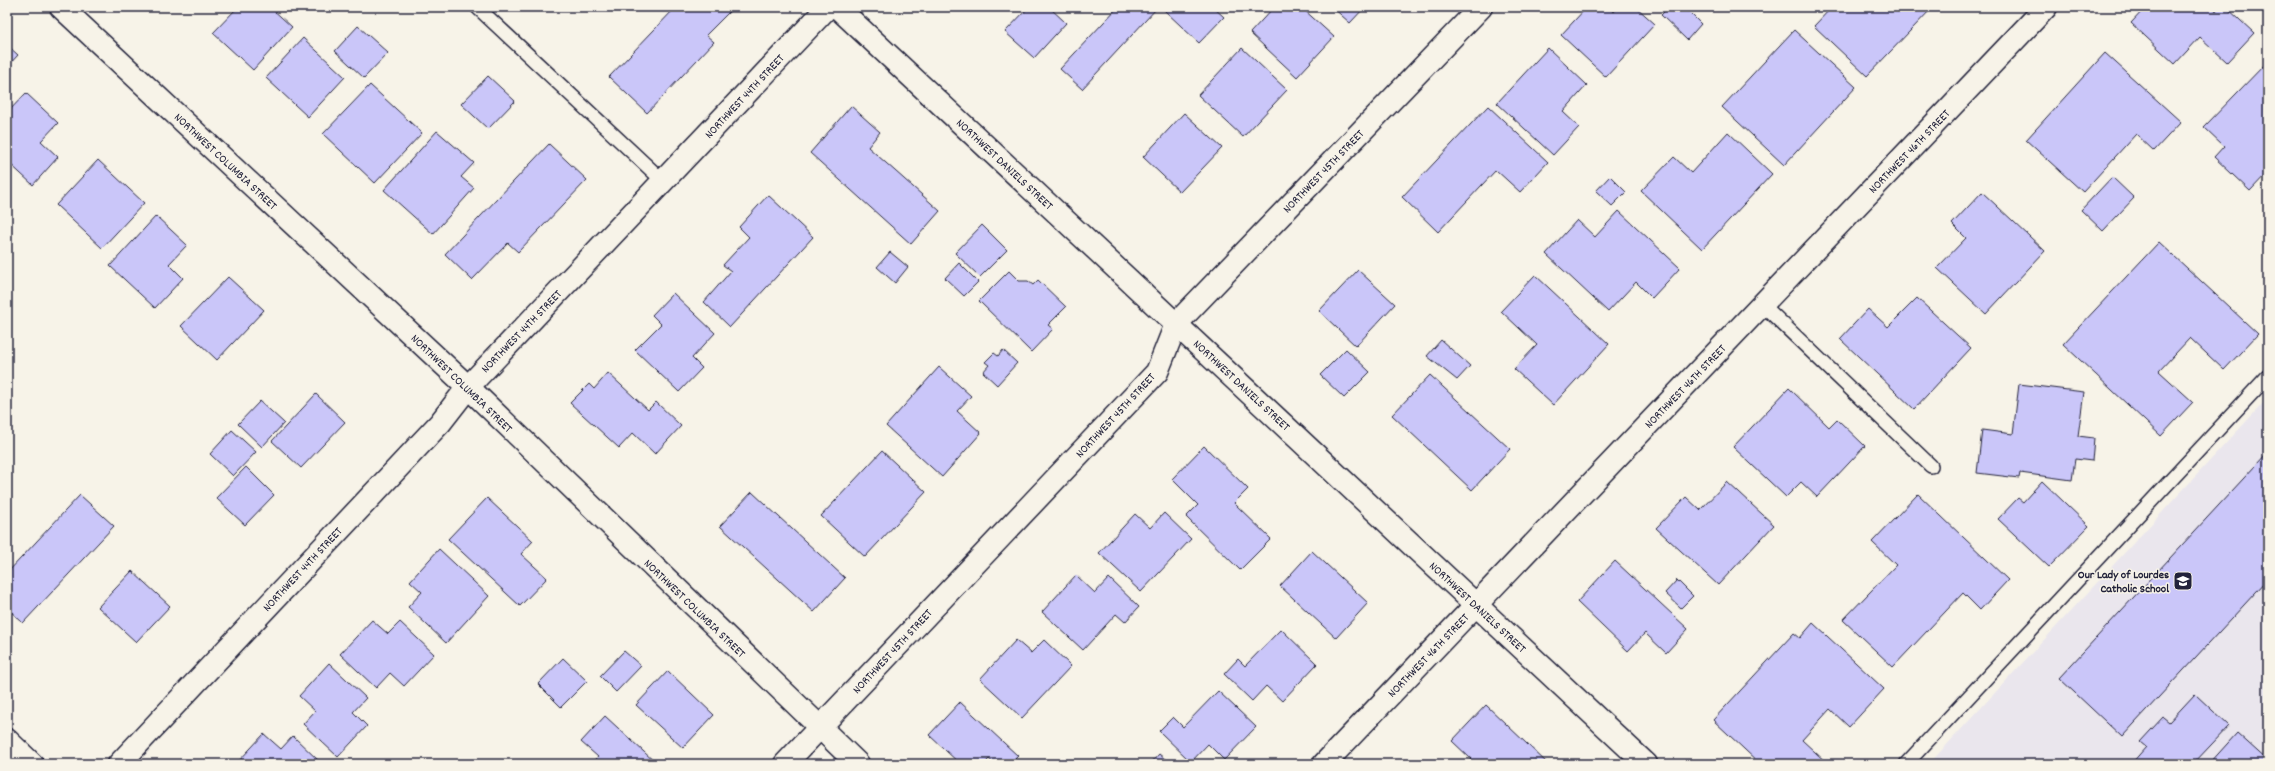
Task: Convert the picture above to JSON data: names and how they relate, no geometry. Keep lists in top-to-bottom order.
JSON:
{
  "streets": {
    "street": [
      "NORTHWEST 44TH STREET",
      "NORTHWEST 46TH STREET",
      "NORTHWEST COLUMBIA STREET",
      "NORTHWEST DANIELS STREET",
      "NORTHWEST 45TH STREET"
    ]
  },
  "crossings": [
    ["NORTHWEST 44TH STREET", "NORTHWEST COLUMBIA STREET"],
    ["NORTHWEST 46TH STREET", "NORTHWEST DANIELS STREET"],
    ["NORTHWEST COLUMBIA STREET", "NORTHWEST 45TH STREET"],
    ["NORTHWEST DANIELS STREET", "NORTHWEST 45TH STREET"]
  ],
  "places": {
    "school or university": ["Our Lady of Lourdes Catholic School"]
  }
}
